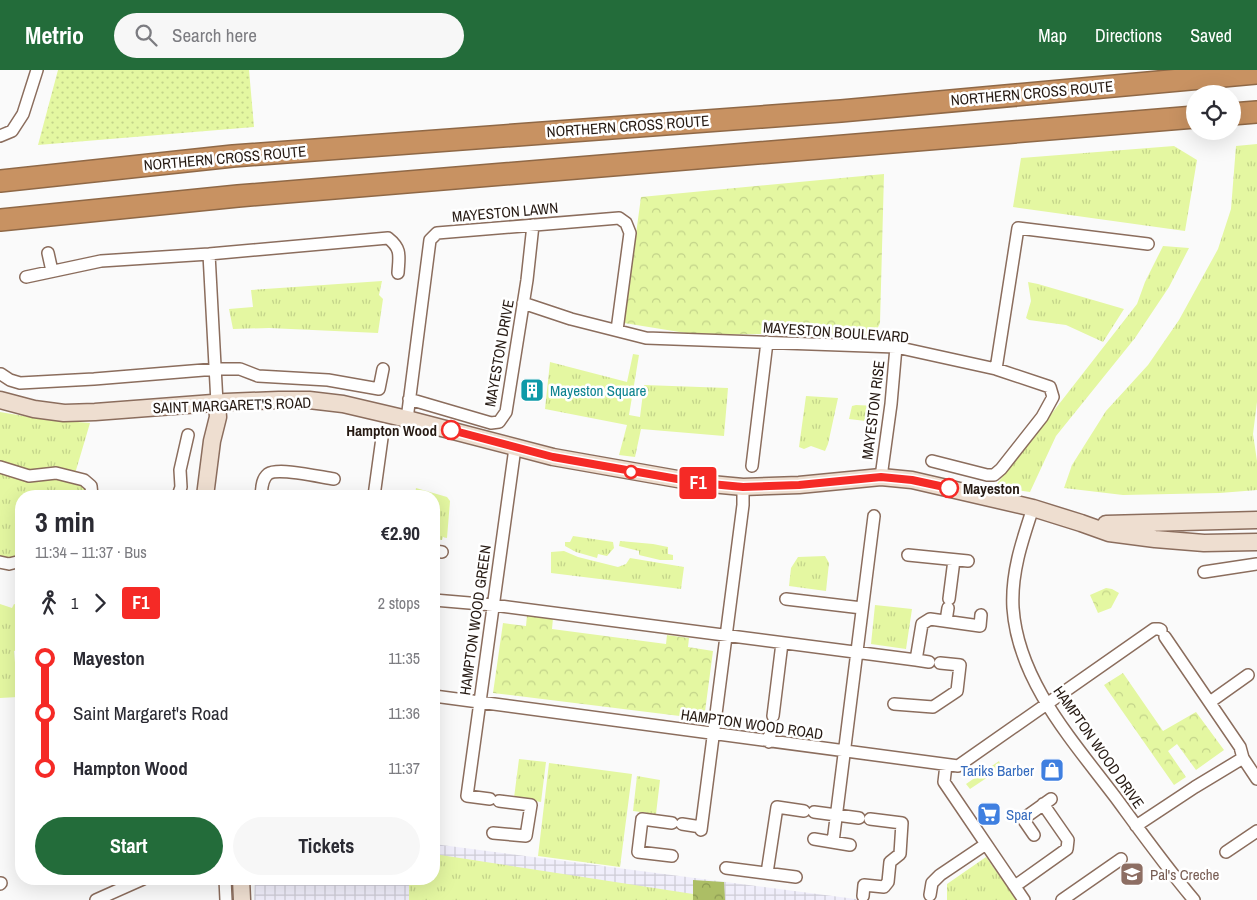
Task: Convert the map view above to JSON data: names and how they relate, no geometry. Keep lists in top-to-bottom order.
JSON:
{
  "streets": {
    "highway": ["NORTHERN CROSS ROUTE"],
    "main road": ["SAINT MARGARET'S ROAD"],
    "street": [
      "MAYESTON LAWN",
      "MAYESTON BOULEVARD",
      "MAYESTON DRIVE",
      "MAYESTON RISE",
      "HAMPTON WOOD GREEN",
      "HAMPTON WOOD ROAD",
      "HAMPTON WOOD DRIVE"
    ]
  },
  "crossings": [
    ["MAYESTON LAWN", "MAYESTON BOULEVARD"],
    ["MAYESTON LAWN", "MAYESTON DRIVE"],
    ["MAYESTON LAWN", "SAINT MARGARET'S ROAD"],
    ["MAYESTON BOULEVARD", "MAYESTON DRIVE"],
    ["MAYESTON BOULEVARD", "MAYESTON RISE"],
    ["SAINT MARGARET'S ROAD", "MAYESTON RISE"],
    ["SAINT MARGARET'S ROAD", "HAMPTON WOOD GREEN"],
    ["SAINT MARGARET'S ROAD", "HAMPTON WOOD DRIVE"],
    ["HAMPTON WOOD GREEN", "HAMPTON WOOD ROAD"],
    ["HAMPTON WOOD ROAD", "HAMPTON WOOD DRIVE"]
  ],
  "places": {
    "building": ["Mayeston Square"],
    "other": ["Hampton Wood", "Mayeston"],
    "shop": ["Tariks Barber"],
    "supermarket": ["Spar"],
    "school or university": ["Pal's Creche"]
  },
  "lines": ["bus line F1"],
  "page": {
    "header": "Metrio",
    "search": "Search here",
    "nav": ["Map", "Directions", "Saved"],
    "on_map": "F1",
    "heading": ["3 min", "11:34 – 11:37 · Bus", "€2.90"],
    "legs": ["1", "F1", "2 stops"],
    "list": [
      {
        "name": "Mayeston",
        "value": "11:35"
      },
      {
        "name": "Saint Margaret's Road",
        "value": "11:36"
      },
      {
        "name": "Hampton Wood",
        "value": "11:37"
      }
    ],
    "buttons": ["Start", "Tickets"]
  }
}
